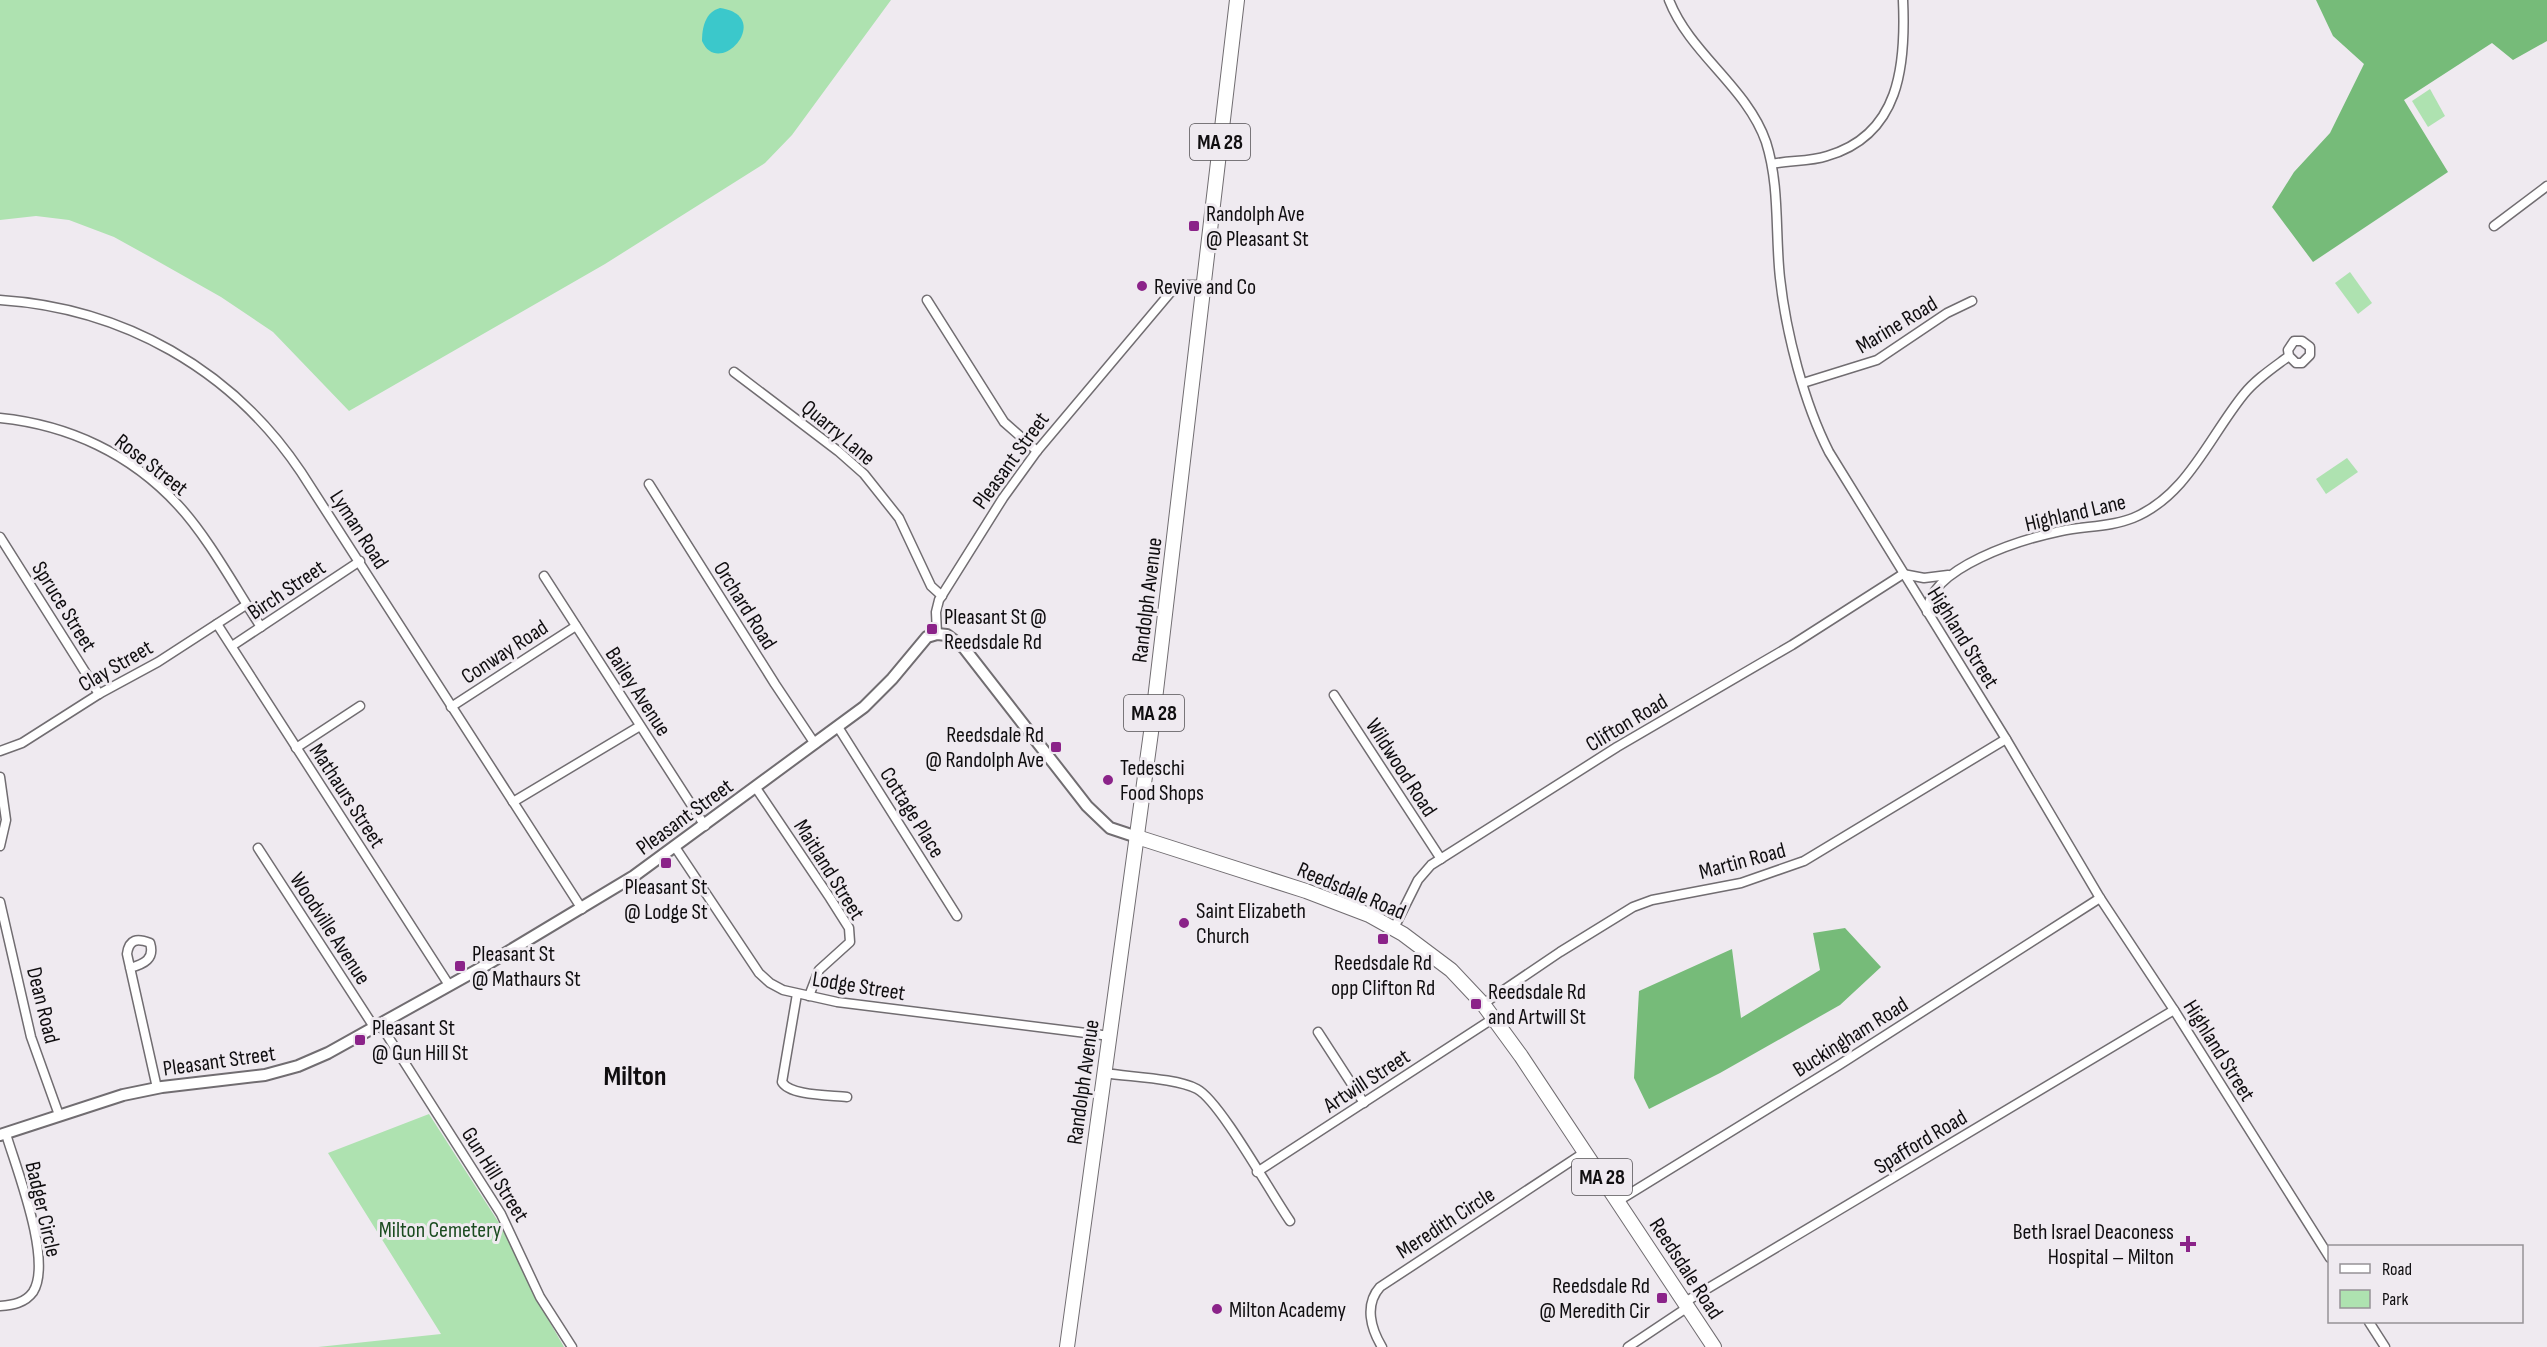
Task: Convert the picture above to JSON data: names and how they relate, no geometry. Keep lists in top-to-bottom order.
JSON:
{
  "streets": {
    "main road": ["MA 28", "Randolph Avenue", "Reedsdale Road"],
    "street": [
      "Marine Road",
      "Quarry Lane",
      "Pleasant Street",
      "Rose Street",
      "Highland Lane",
      "Lyman Road",
      "Birch Street",
      "Orchard Road",
      "Spruce Street",
      "Highland Street",
      "Conway Road",
      "Clay Street",
      "Bailey Avenue",
      "Clifton Road",
      "Wildwood Road",
      "Mathaurs Street",
      "Cottage Place",
      "Martin Road",
      "Maitland Street",
      "Woodville Avenue",
      "Lodge Street",
      "Dean Road",
      "Buckingham Road",
      "Artwill Street",
      "Spafford Road",
      "Gun Hill Street",
      "Badger Circle",
      "Meredith Circle"
    ]
  },
  "crossings": [
    ["Marine Road", "Highland Street"],
    ["Quarry Lane", "Pleasant Street"],
    ["Pleasant Street", "Lyman Road"],
    ["Pleasant Street", "Randolph Avenue"],
    ["Pleasant Street", "Orchard Road"],
    ["Pleasant Street", "Bailey Avenue"],
    ["Pleasant Street", "Mathaurs Street"],
    ["Pleasant Street", "Cottage Place"],
    ["Pleasant Street", "Maitland Street"],
    ["Pleasant Street", "Reedsdale Road"],
    ["Pleasant Street", "Woodville Avenue"],
    ["Pleasant Street", "Lodge Street"],
    ["Pleasant Street", "Dean Road"],
    ["Pleasant Street", "Gun Hill Street"],
    ["Pleasant Street", "Badger Circle"],
    ["Rose Street", "Birch Street"],
    ["Rose Street", "Clay Street"],
    ["Highland Lane", "Highland Street"],
    ["Highland Lane", "Clifton Road"],
    ["Lyman Road", "Birch Street"],
    ["Lyman Road", "Conway Road"],
    ["Birch Street", "Mathaurs Street"],
    ["Randolph Avenue", "Reedsdale Road"],
    ["Randolph Avenue", "Lodge Street"],
    ["Spruce Street", "Clay Street"],
    ["Highland Street", "Clifton Road"],
    ["Highland Street", "Martin Road"],
    ["Highland Street", "Buckingham Road"],
    ["Highland Street", "Spafford Road"],
    ["Conway Road", "Bailey Avenue"],
    ["Clay Street", "Mathaurs Street"],
    ["Clifton Road", "Wildwood Road"],
    ["Clifton Road", "Reedsdale Road"],
    ["Martin Road", "Reedsdale Road"],
    ["Maitland Street", "Lodge Street"],
    ["Reedsdale Road", "Buckingham Road"],
    ["Reedsdale Road", "Artwill Street"],
    ["Reedsdale Road", "Spafford Road"],
    ["Reedsdale Road", "Meredith Circle"],
    ["Woodville Avenue", "Gun Hill Street"]
  ],
  "districts": ["Milton"],
  "parks": ["Milton Cemetery"],
  "places": {
    "transit": [
      "Randolph Ave @ Pleasant St",
      "Pleasant St @ Reedsdale Rd",
      "Reedsdale Rd @ Randolph Ave",
      "Pleasant St @ Lodge St",
      "Reedsdale Rd opp Clifton Rd",
      "Pleasant St @ Mathaurs St",
      "Reedsdale Rd and Artwill St",
      "Pleasant St @ Gun Hill St",
      "Reedsdale Rd @ Meredith Cir"
    ],
    "other": [
      "Revive and Co",
      "Tedeschi Food Shops",
      "Saint Elizabeth Church",
      "Milton Academy"
    ],
    "health": ["Beth Israel Deaconess Hospital – Milton"]
  },
  "legend": ["Road", "Park"]
}
